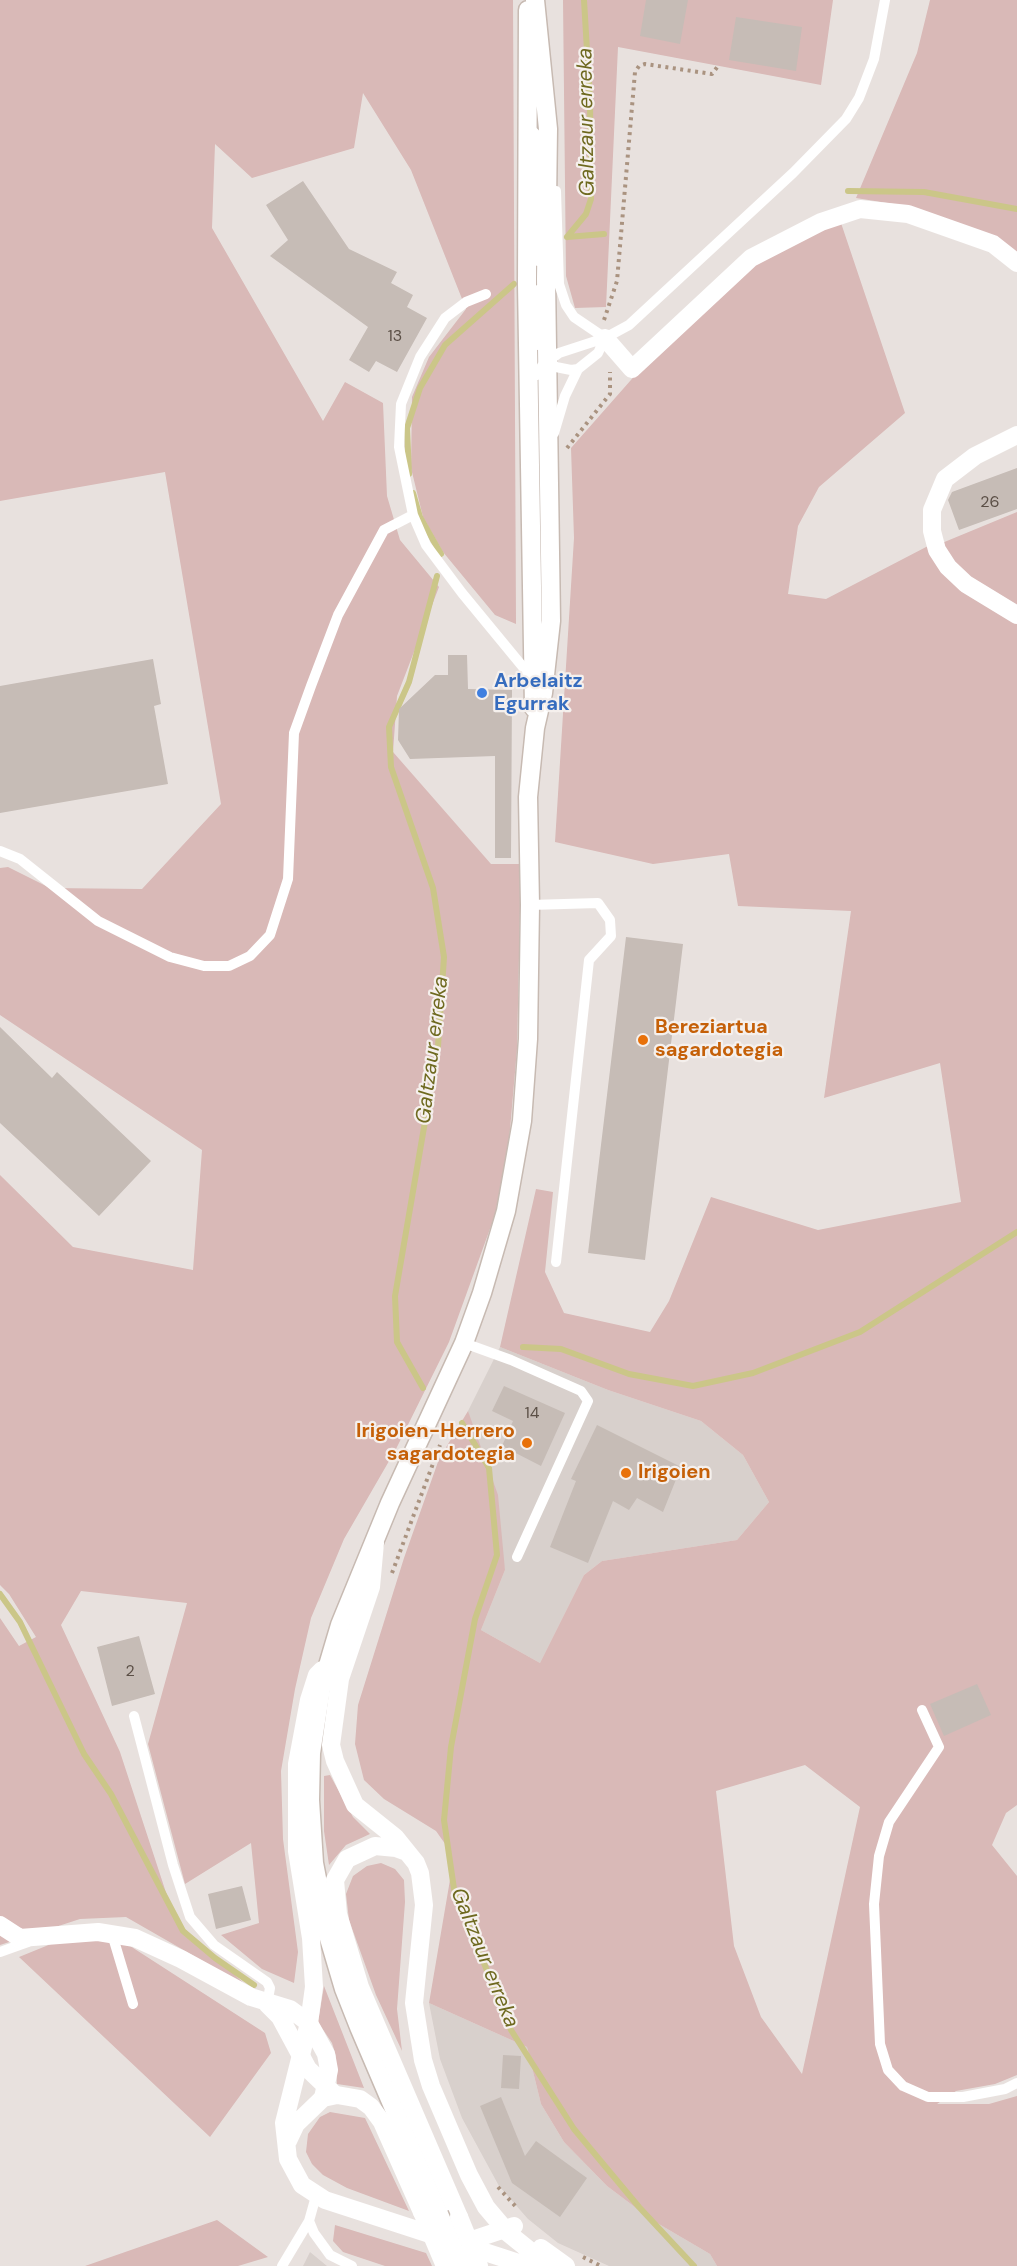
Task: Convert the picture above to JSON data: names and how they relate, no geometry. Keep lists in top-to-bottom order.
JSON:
{
  "water": ["Galtzaur erreka"],
  "places": [
    "Arbelaitz Egurrak",
    "Bereziartua sagardotegia",
    "Irigoien-Herrero sagardotegia",
    "Irigoien"
  ],
  "house_numbers": [
    "13",
    "26",
    "14",
    "2"
  ]
}
